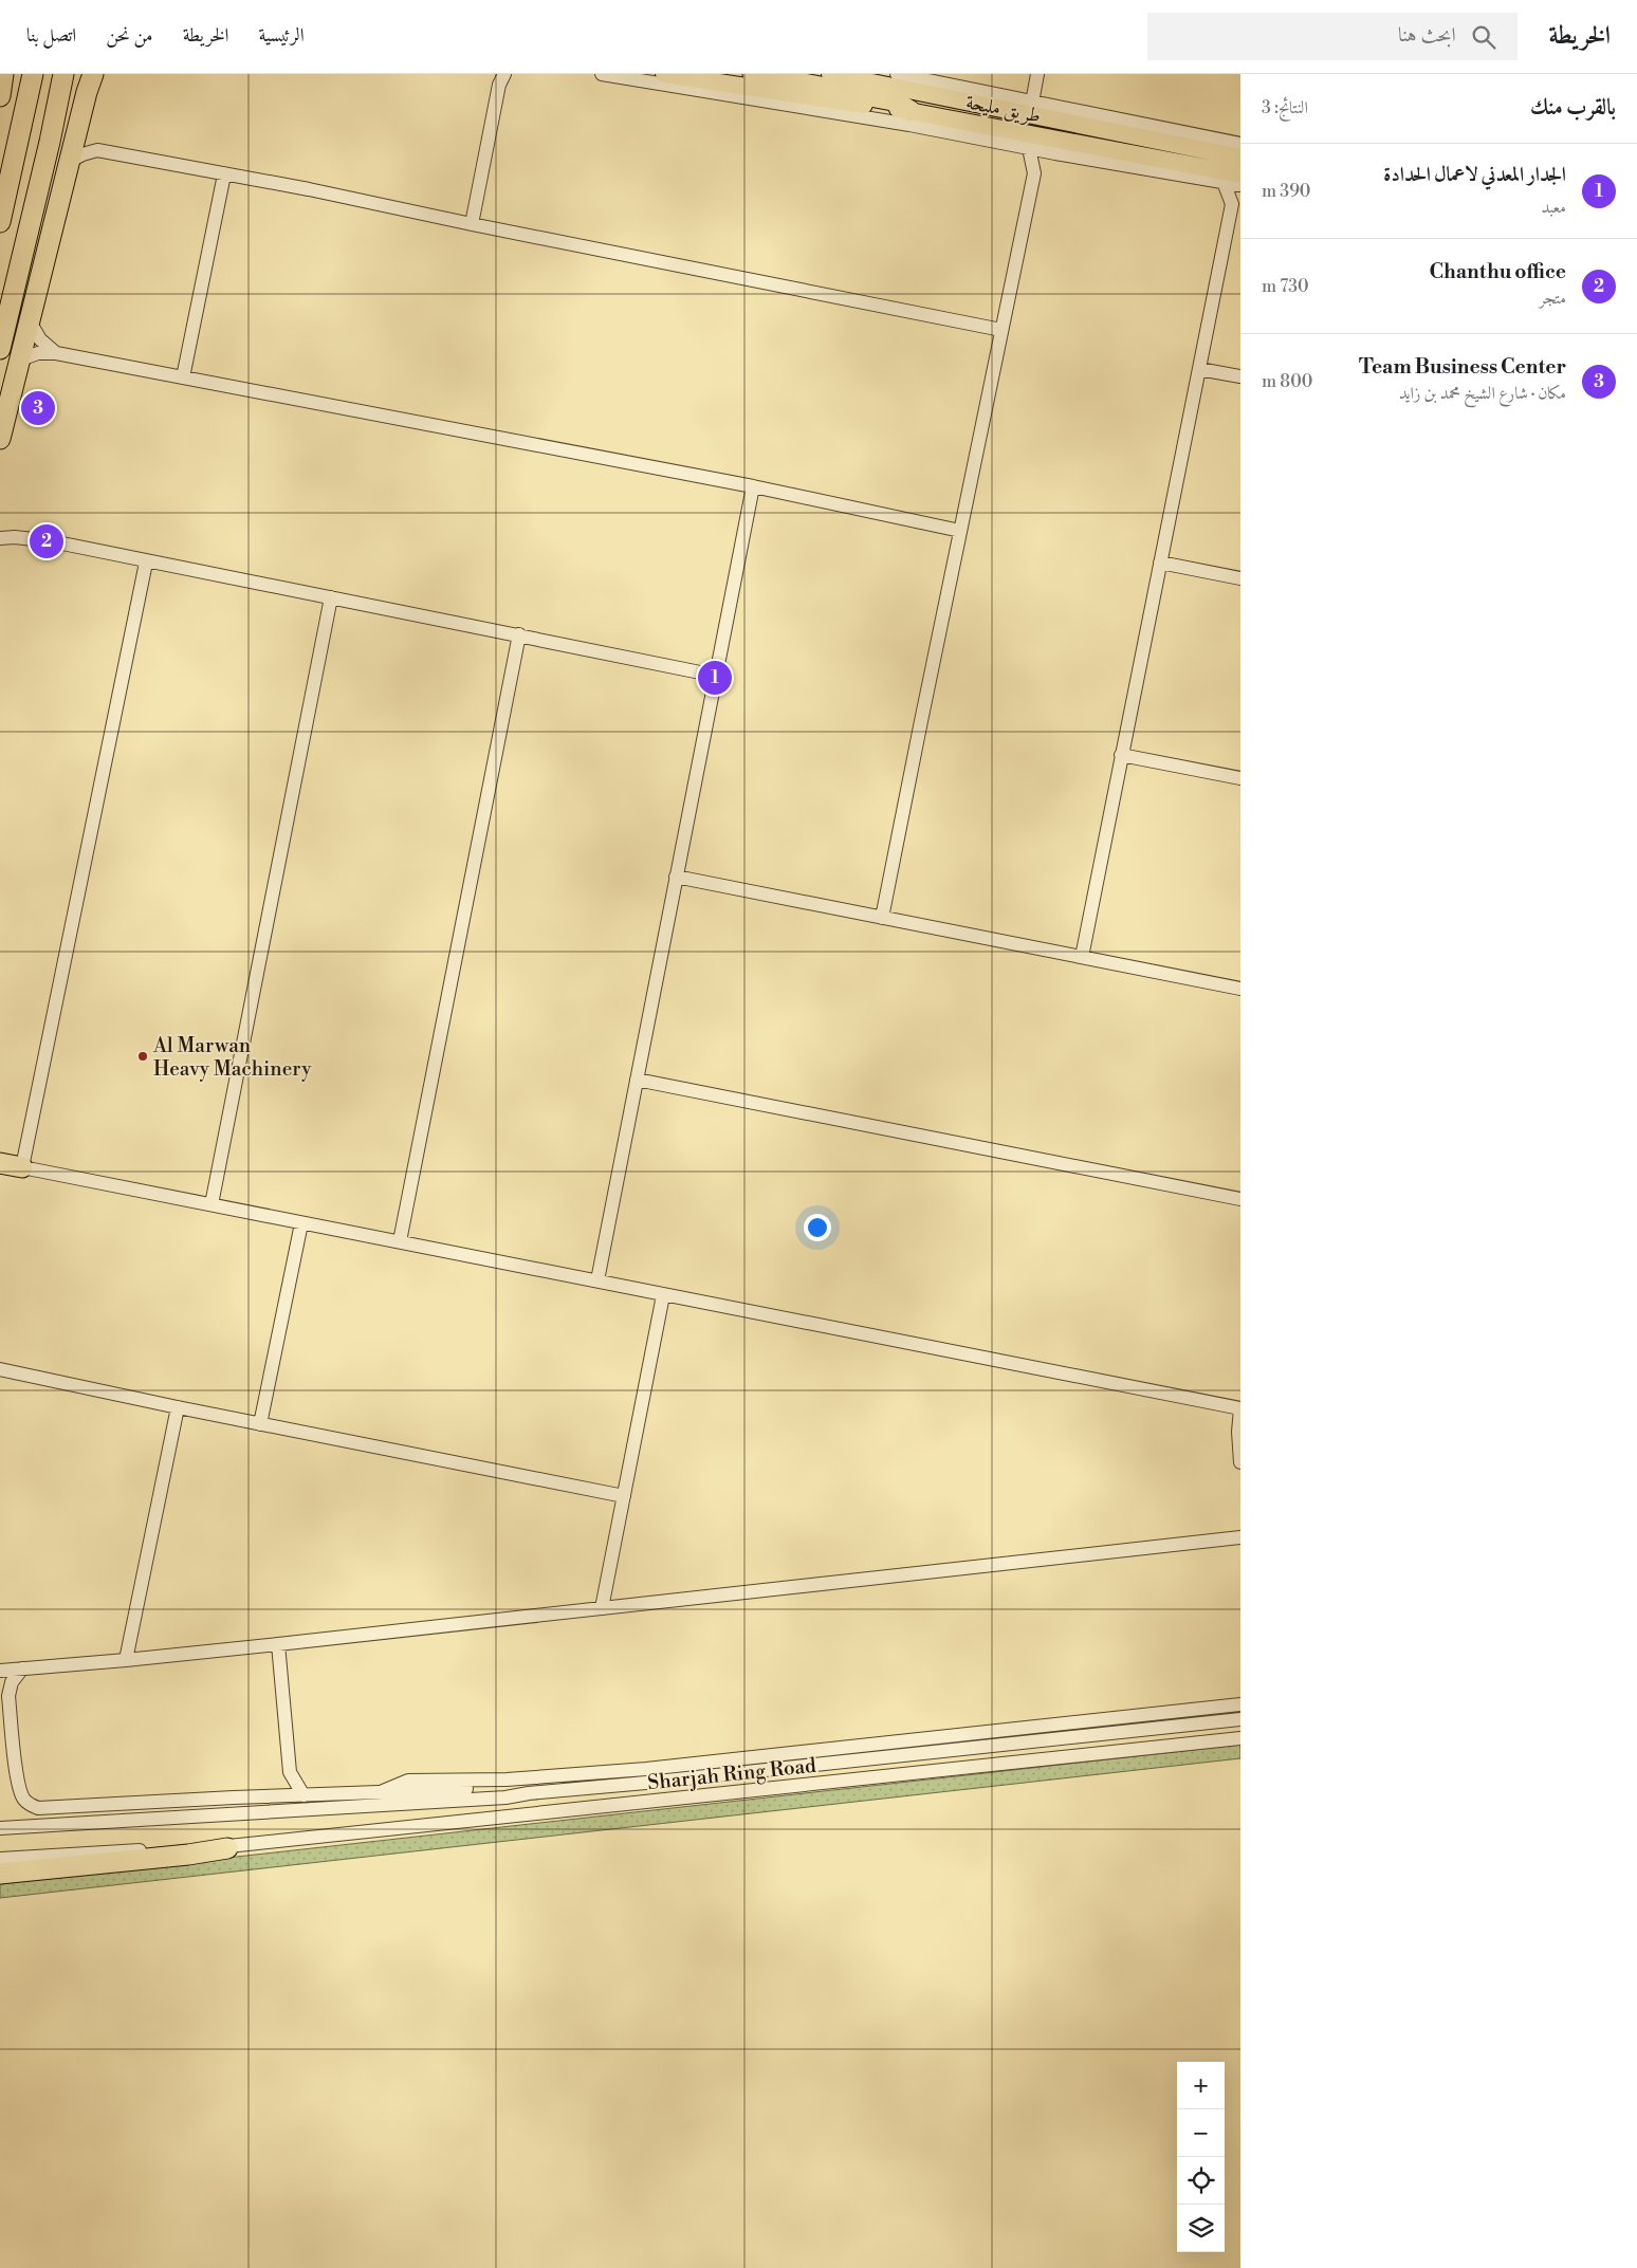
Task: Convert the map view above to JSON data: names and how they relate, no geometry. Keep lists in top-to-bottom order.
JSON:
{
  "streets": {
    "main road": ["طريق مليحة"],
    "street": ["Sharjah Ring Road"]
  },
  "places": ["Al Marwan Heavy Machinery"],
  "page": {
    "header": "الخريطة",
    "search": "ابحث هنا",
    "nav": [
      "الرئيسية",
      "الخريطة",
      "من نحن",
      "اتصل بنا"
    ],
    "heading": ["بالقرب منك", "النتائج: 3"],
    "list": [
      {
        "mark": "1",
        "name": "الجدار المعدني لاعمال الحدادة",
        "note": "معبد",
        "value": "390 m"
      },
      {
        "mark": "2",
        "name": "Chanthu office",
        "note": "متجر",
        "value": "730 m"
      },
      {
        "mark": "3",
        "name": "Team Business Center",
        "note": "مكان · شارع الشيخ محمد بن زايد",
        "value": "800 m"
      }
    ],
    "pins": ["3", "2", "1"],
    "map_buttons": ["+", "−"]
  }
}
